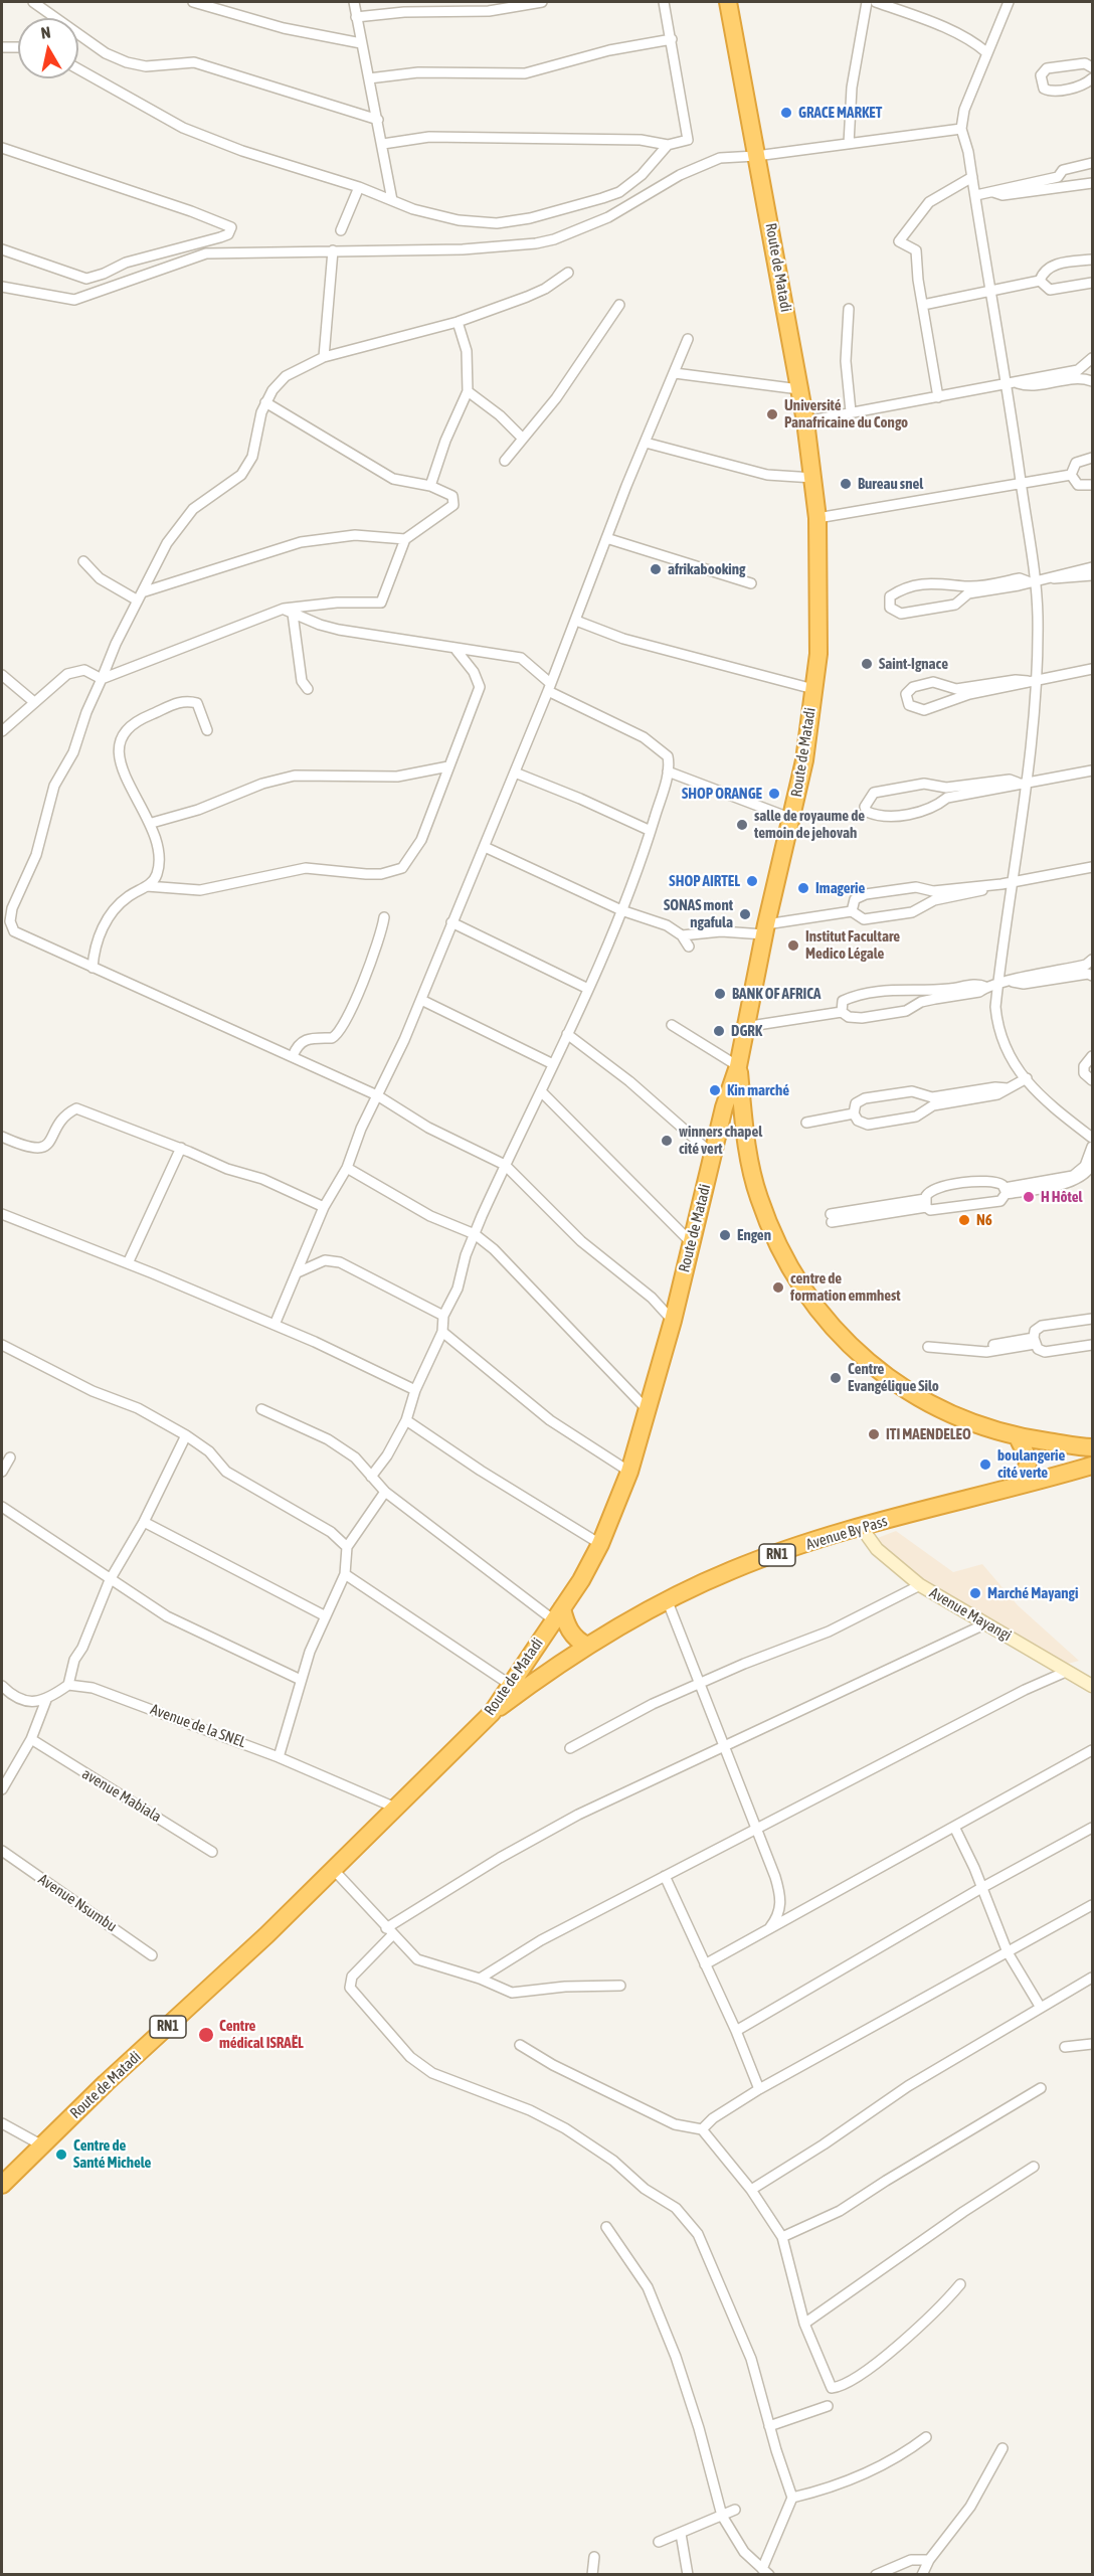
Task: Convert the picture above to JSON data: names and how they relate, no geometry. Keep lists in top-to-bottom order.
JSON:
{
  "streets": {
    "highway": ["Route de Matadi", "Avenue By Pass", "RN1"],
    "street": [
      "Avenue Mayangi",
      "Avenue de la SNEL",
      "avenue Mabiala",
      "Avenue Nsumbu"
    ]
  },
  "crossings": [
    ["Route de Matadi", "Avenue By Pass"],
    ["Route de Matadi", "Avenue de la SNEL"],
    ["Avenue By Pass", "Avenue Mayangi"]
  ],
  "places": [
    "GRACE MARKET",
    "Université Panafricaine du Congo",
    "Bureau snel",
    "afrikabooking",
    "Saint-Ignace",
    "SHOP ORANGE",
    "salle de royaume de temoin de jehovah",
    "SHOP AIRTEL",
    "Imagerie",
    "SONAS mont ngafula",
    "Institut Facultare Medico Légale",
    "BANK OF AFRICA",
    "DGRK",
    "Kin marché",
    "winners chapel cité vert",
    "H Hôtel",
    "N6",
    "Engen",
    "centre de formation emmhest",
    "Centre Evangélique Silo",
    "ITI MAENDELEO",
    "boulangerie cité verte",
    "Marché Mayangi",
    "Centre médical ISRAËL",
    "Centre de Santé Michele"
  ],
  "north": "top"
}
